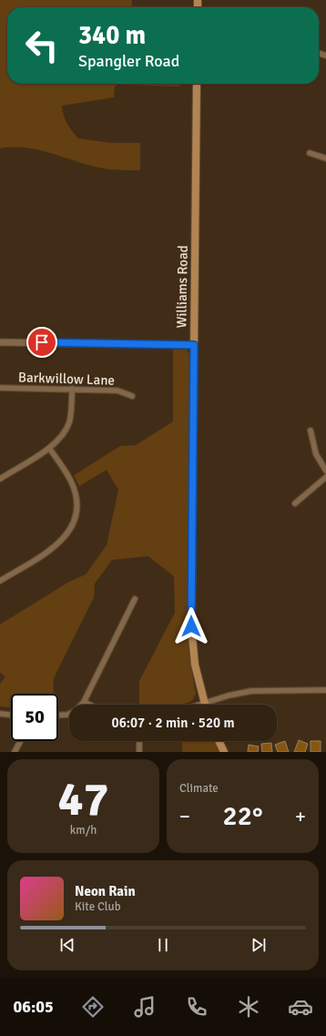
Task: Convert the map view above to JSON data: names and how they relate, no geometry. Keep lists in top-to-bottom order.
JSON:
{
  "streets": {
    "main road": ["Williams Road"],
    "street": ["Barkwillow Lane"]
  },
  "page": {
    "turn": ["340 m", "Spangler Road"],
    "limit": "50",
    "trip": "06:07 · 2 min · 520 m",
    "tile": [
      ["47", "km/h"],
      "Climate"
    ],
    "heat": ["−", "22°", "+"],
    "song": ["Neon Rain", "Kite Club"],
    "tabs": "06:05"
  }
}
